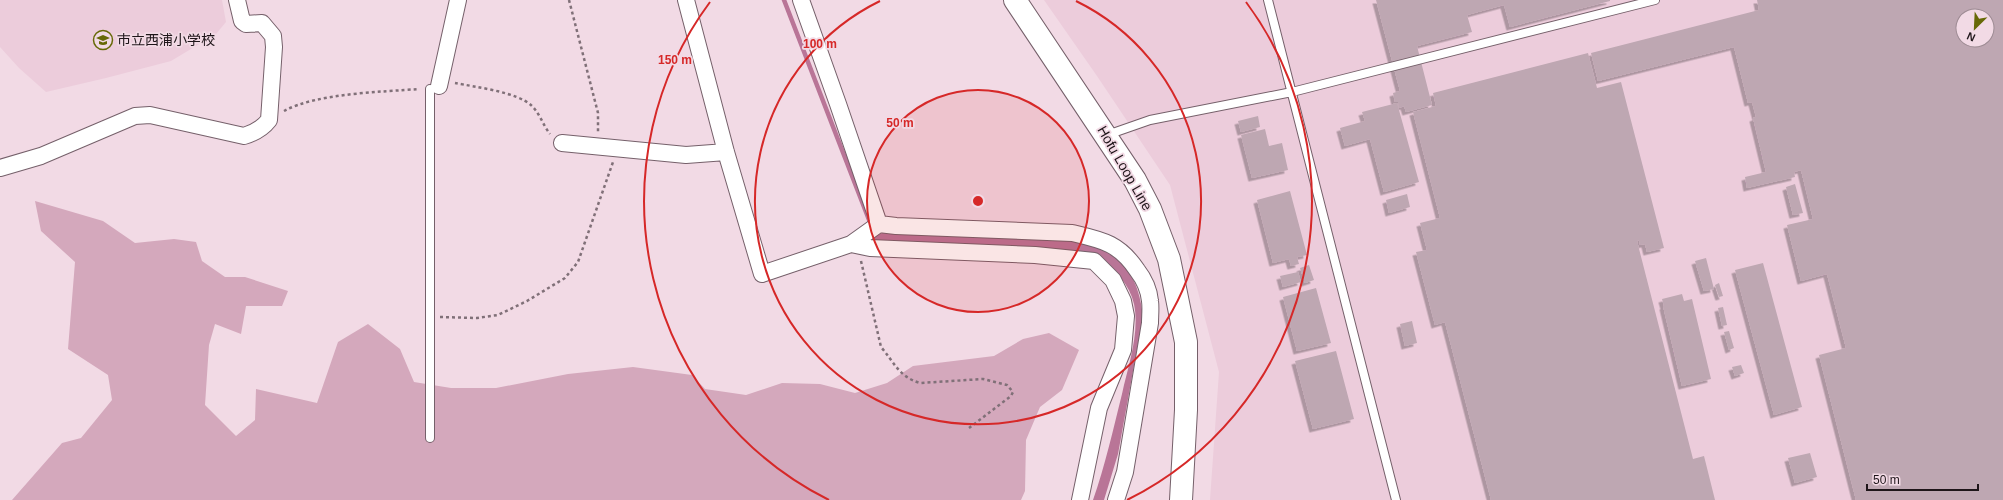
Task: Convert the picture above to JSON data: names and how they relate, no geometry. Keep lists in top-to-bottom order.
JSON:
{
  "streets": {
    "main road": ["Hofu Loop Line"]
  },
  "places": {
    "school or university": ["市立西浦小学校"]
  },
  "scale_bar": "50 m",
  "north": "bottom left",
  "rings": ["100 m", "150 m", "50 m"]
}
